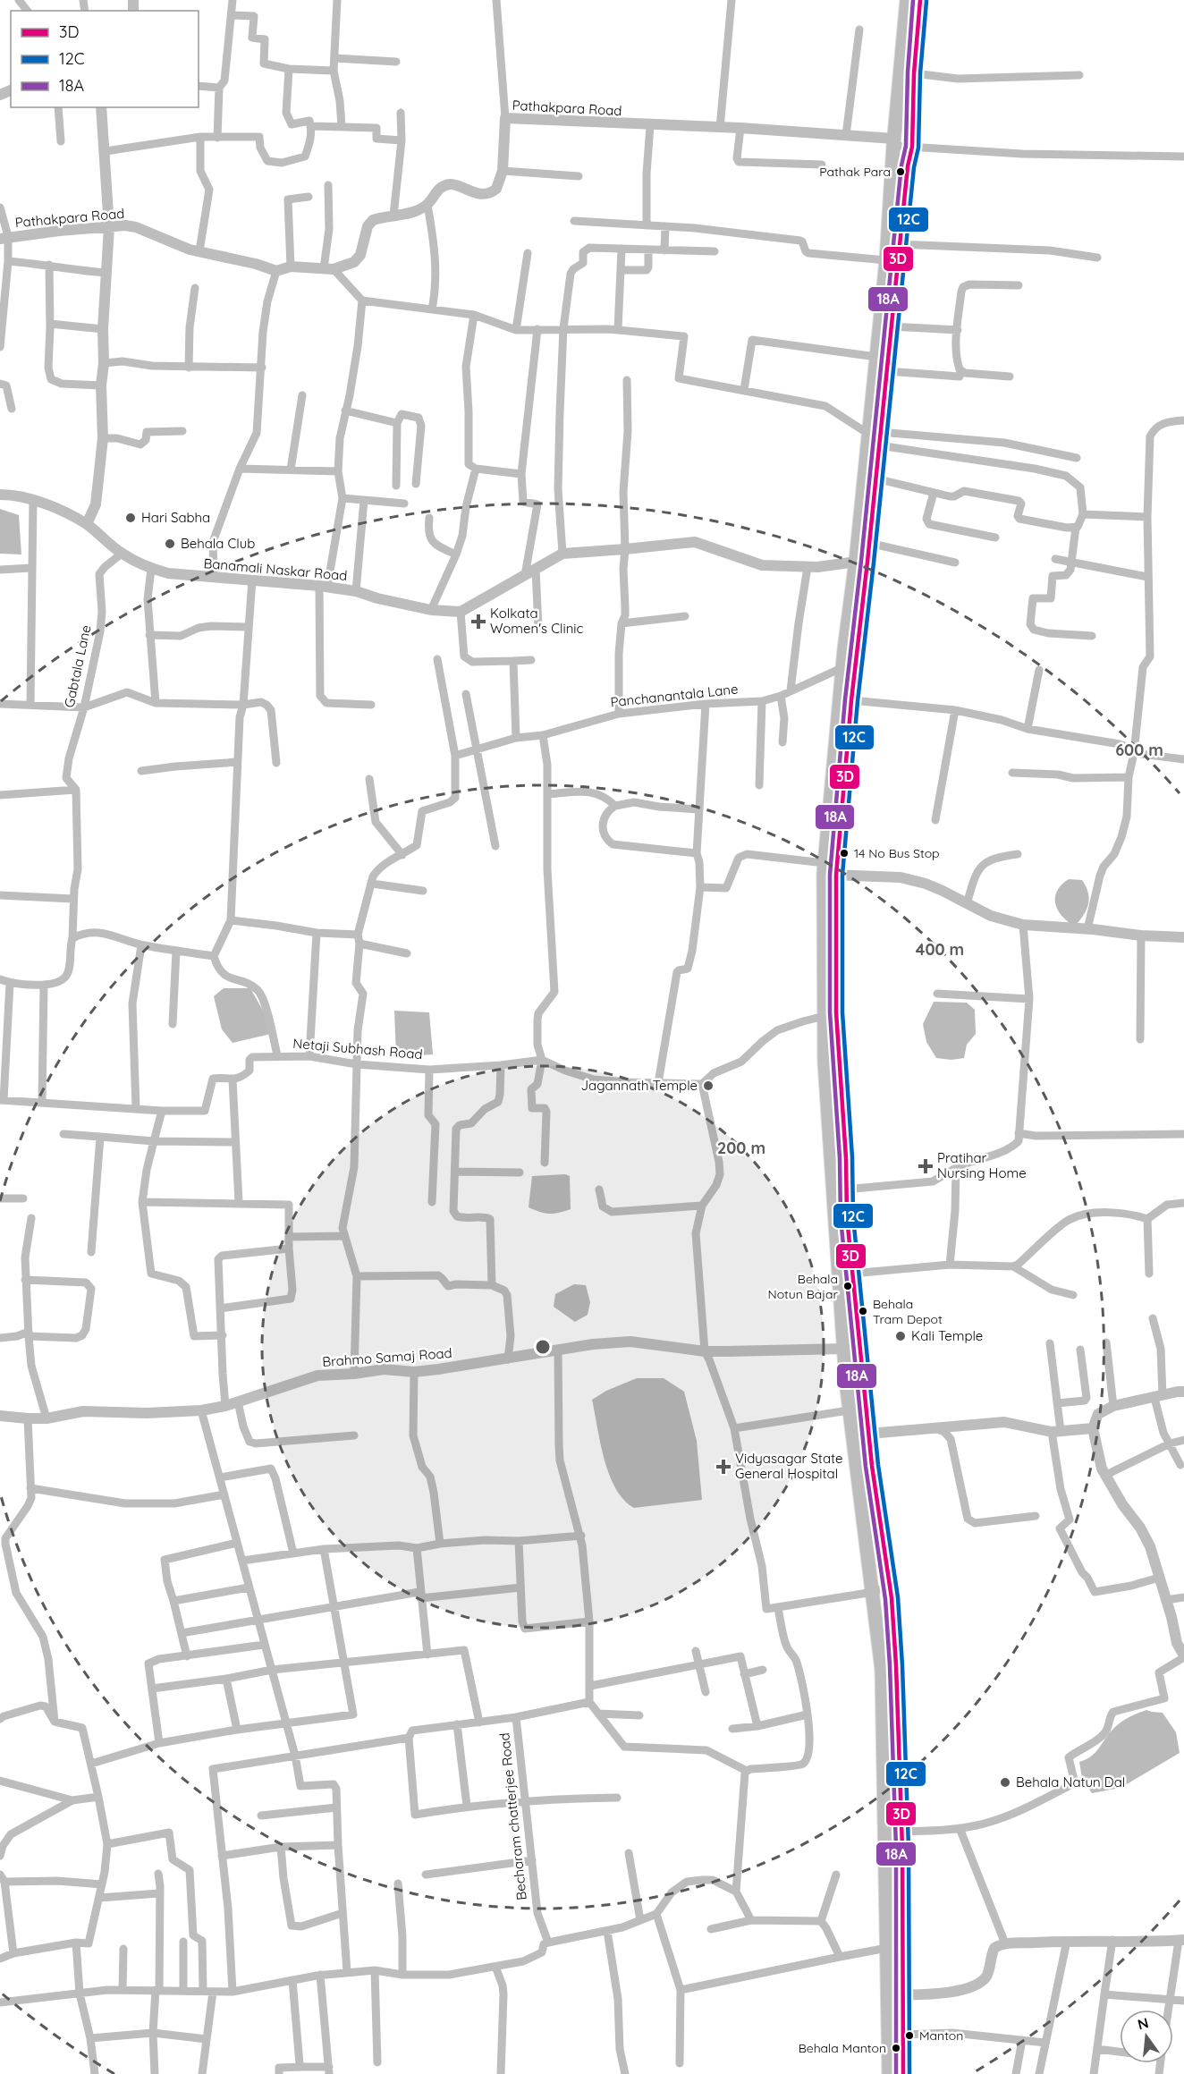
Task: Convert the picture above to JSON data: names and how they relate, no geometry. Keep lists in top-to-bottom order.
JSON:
{
  "streets": {
    "street": [
      "Pathakpara Road",
      "Banamali Naskar Road",
      "Gabtala Lane",
      "Panchanantala Lane",
      "Netaji Subhash Road",
      "Brahmo Samaj Road",
      "Becharam chatterjee Road"
    ]
  },
  "crossings": [
    ["Banamali Naskar Road", "Gabtala Lane"]
  ],
  "places": {
    "other": [
      "Pathak Para",
      "Hari Sabha",
      "Behala Club",
      "14 No Bus Stop",
      "Jagannath Temple",
      "Behala Notun Bajar",
      "Behala Tram Depot",
      "Kali Temple",
      "Behala Natun Dal",
      "Manton",
      "Behala Manton"
    ],
    "health": ["Kolkata Women's Clinic", "Pratihar Nursing Home", "Vidyasagar State General Hospital"]
  },
  "lines": ["transit line 3D", "transit line 18A", "transit line 12C"],
  "legend": ["3D", "12C", "18A"],
  "north": "top",
  "rings": ["600 m", "400 m", "200 m"]
}
